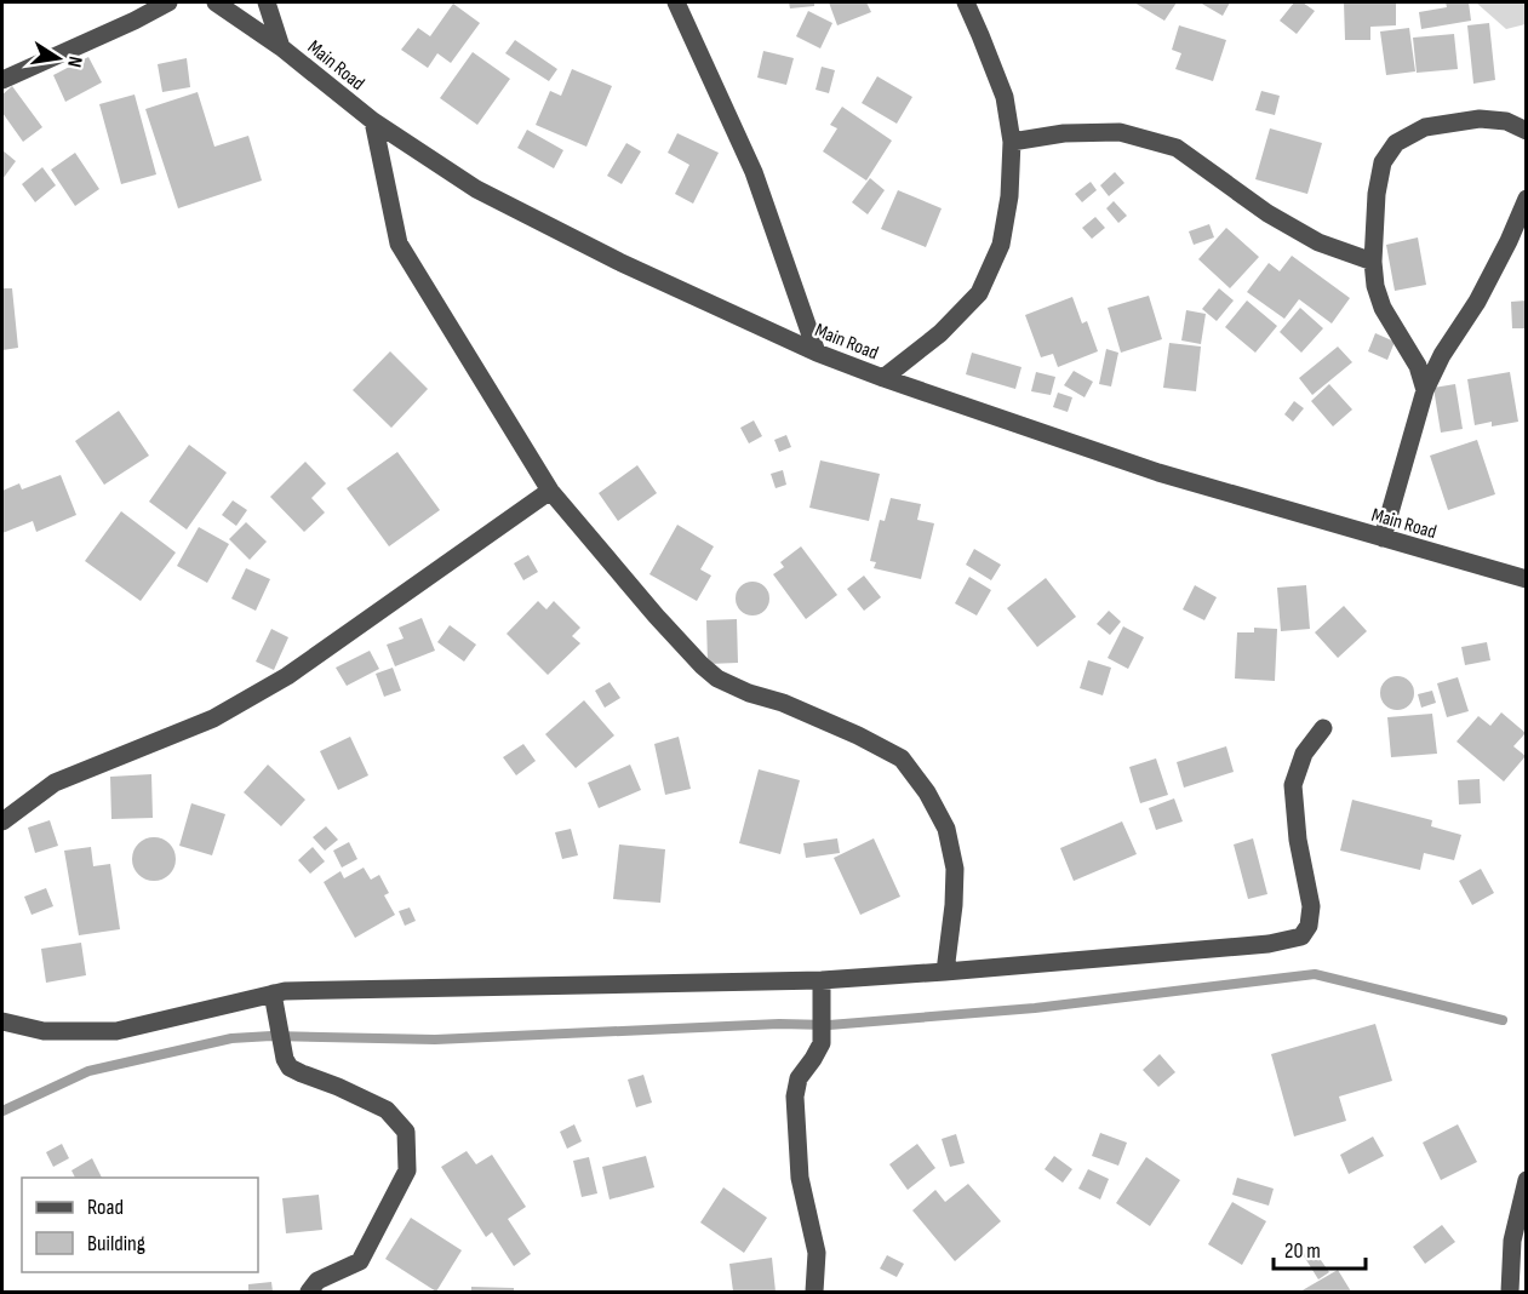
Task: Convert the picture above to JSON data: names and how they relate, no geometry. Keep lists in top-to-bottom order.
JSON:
{
  "streets": {
    "street": ["Main Road"]
  },
  "legend": ["Road", "Building"],
  "scale_bar": "20 m",
  "north": "right"
}
